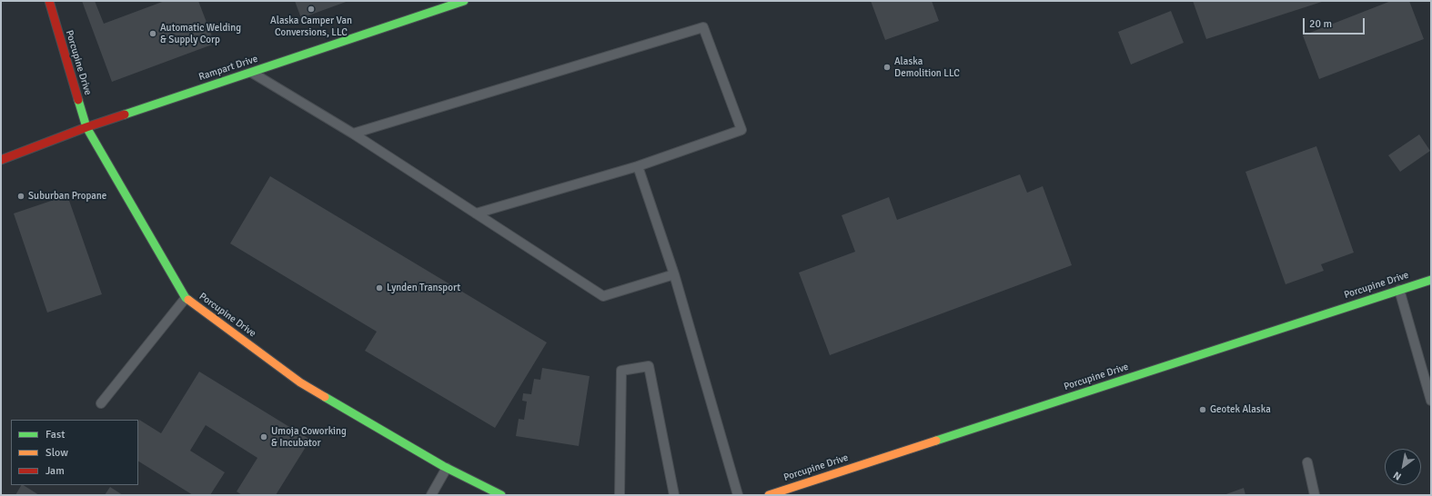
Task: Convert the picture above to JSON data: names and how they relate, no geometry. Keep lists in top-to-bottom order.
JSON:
{
  "streets": {
    "street": ["Porcupine Drive", "Rampart Drive"]
  },
  "crossings": [
    ["Porcupine Drive", "Rampart Drive"]
  ],
  "places": [
    "Alaska Camper Van Conversions, LLC",
    "Automatic Welding & Supply Corp",
    "Alaska Demolition LLC",
    "Suburban Propane",
    "Lynden Transport",
    "Geotek Alaska",
    "Umoja Coworking & Incubator"
  ],
  "legend": ["Fast", "Slow", "Jam"],
  "scale_bar": "20 m",
  "north": "bottom left"
}
